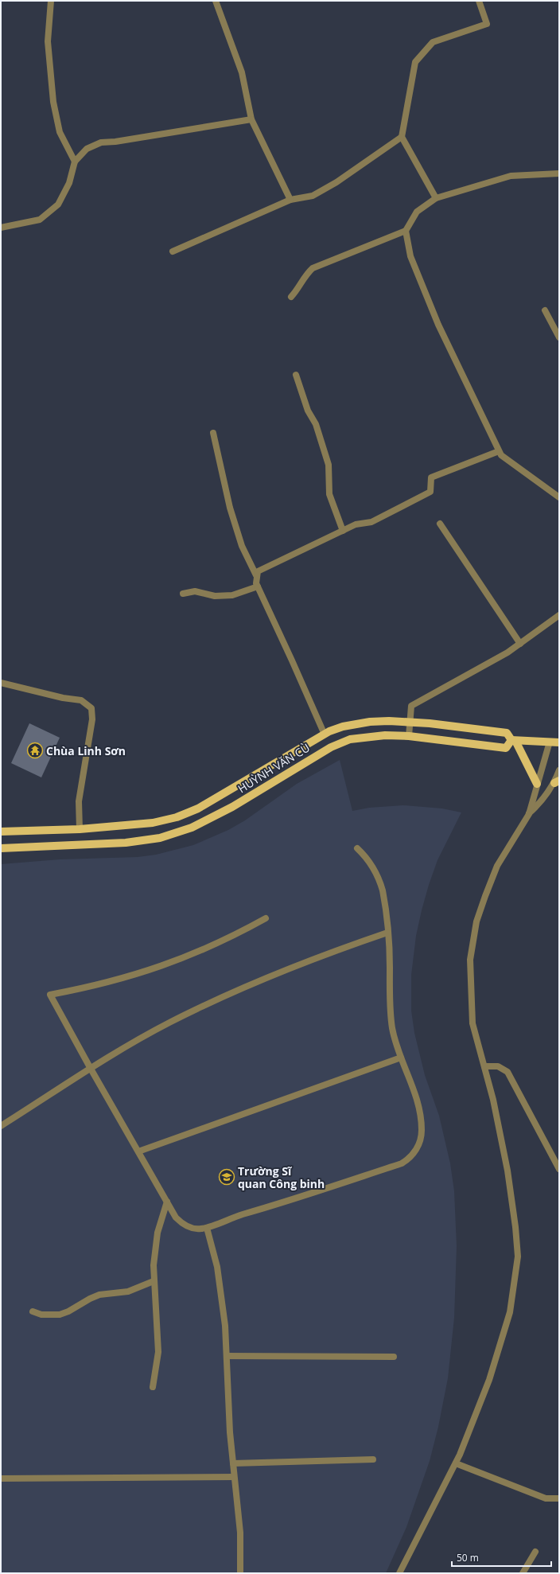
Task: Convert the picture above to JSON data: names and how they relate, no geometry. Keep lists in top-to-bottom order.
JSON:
{
  "streets": {
    "main road": ["HUỲNH VĂN CÙ"]
  },
  "places": {
    "temple": ["Chùa Linh Sơn"],
    "school or university": ["Trường Sĩ quan Công binh"]
  },
  "scale_bar": "50 m"
}
